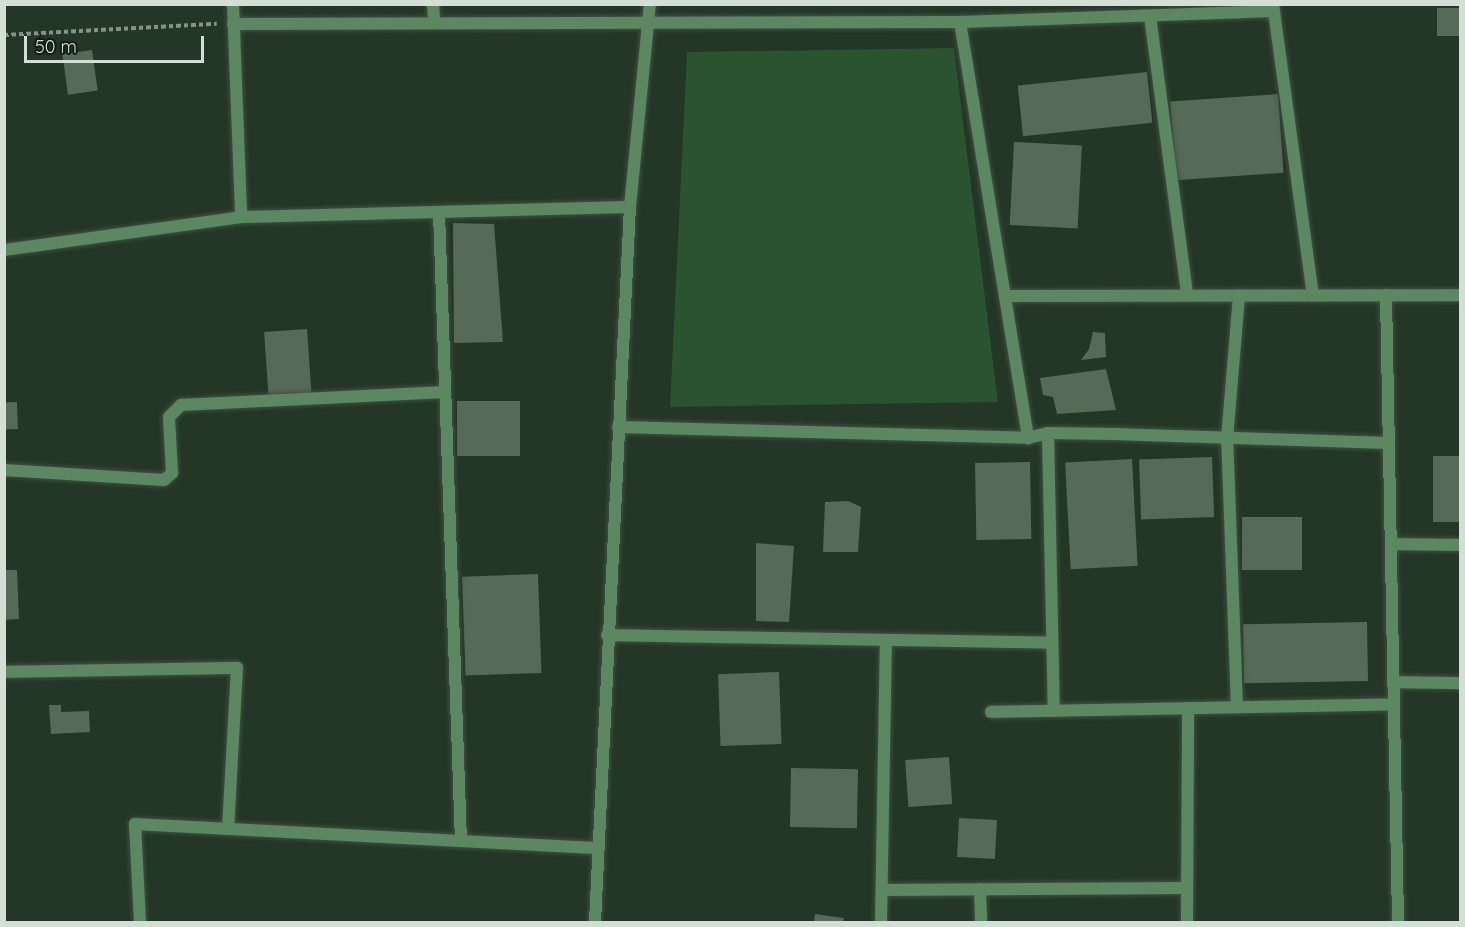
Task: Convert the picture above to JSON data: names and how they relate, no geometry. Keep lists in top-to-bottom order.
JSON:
{
  "scale_bar": "50 m"
}
